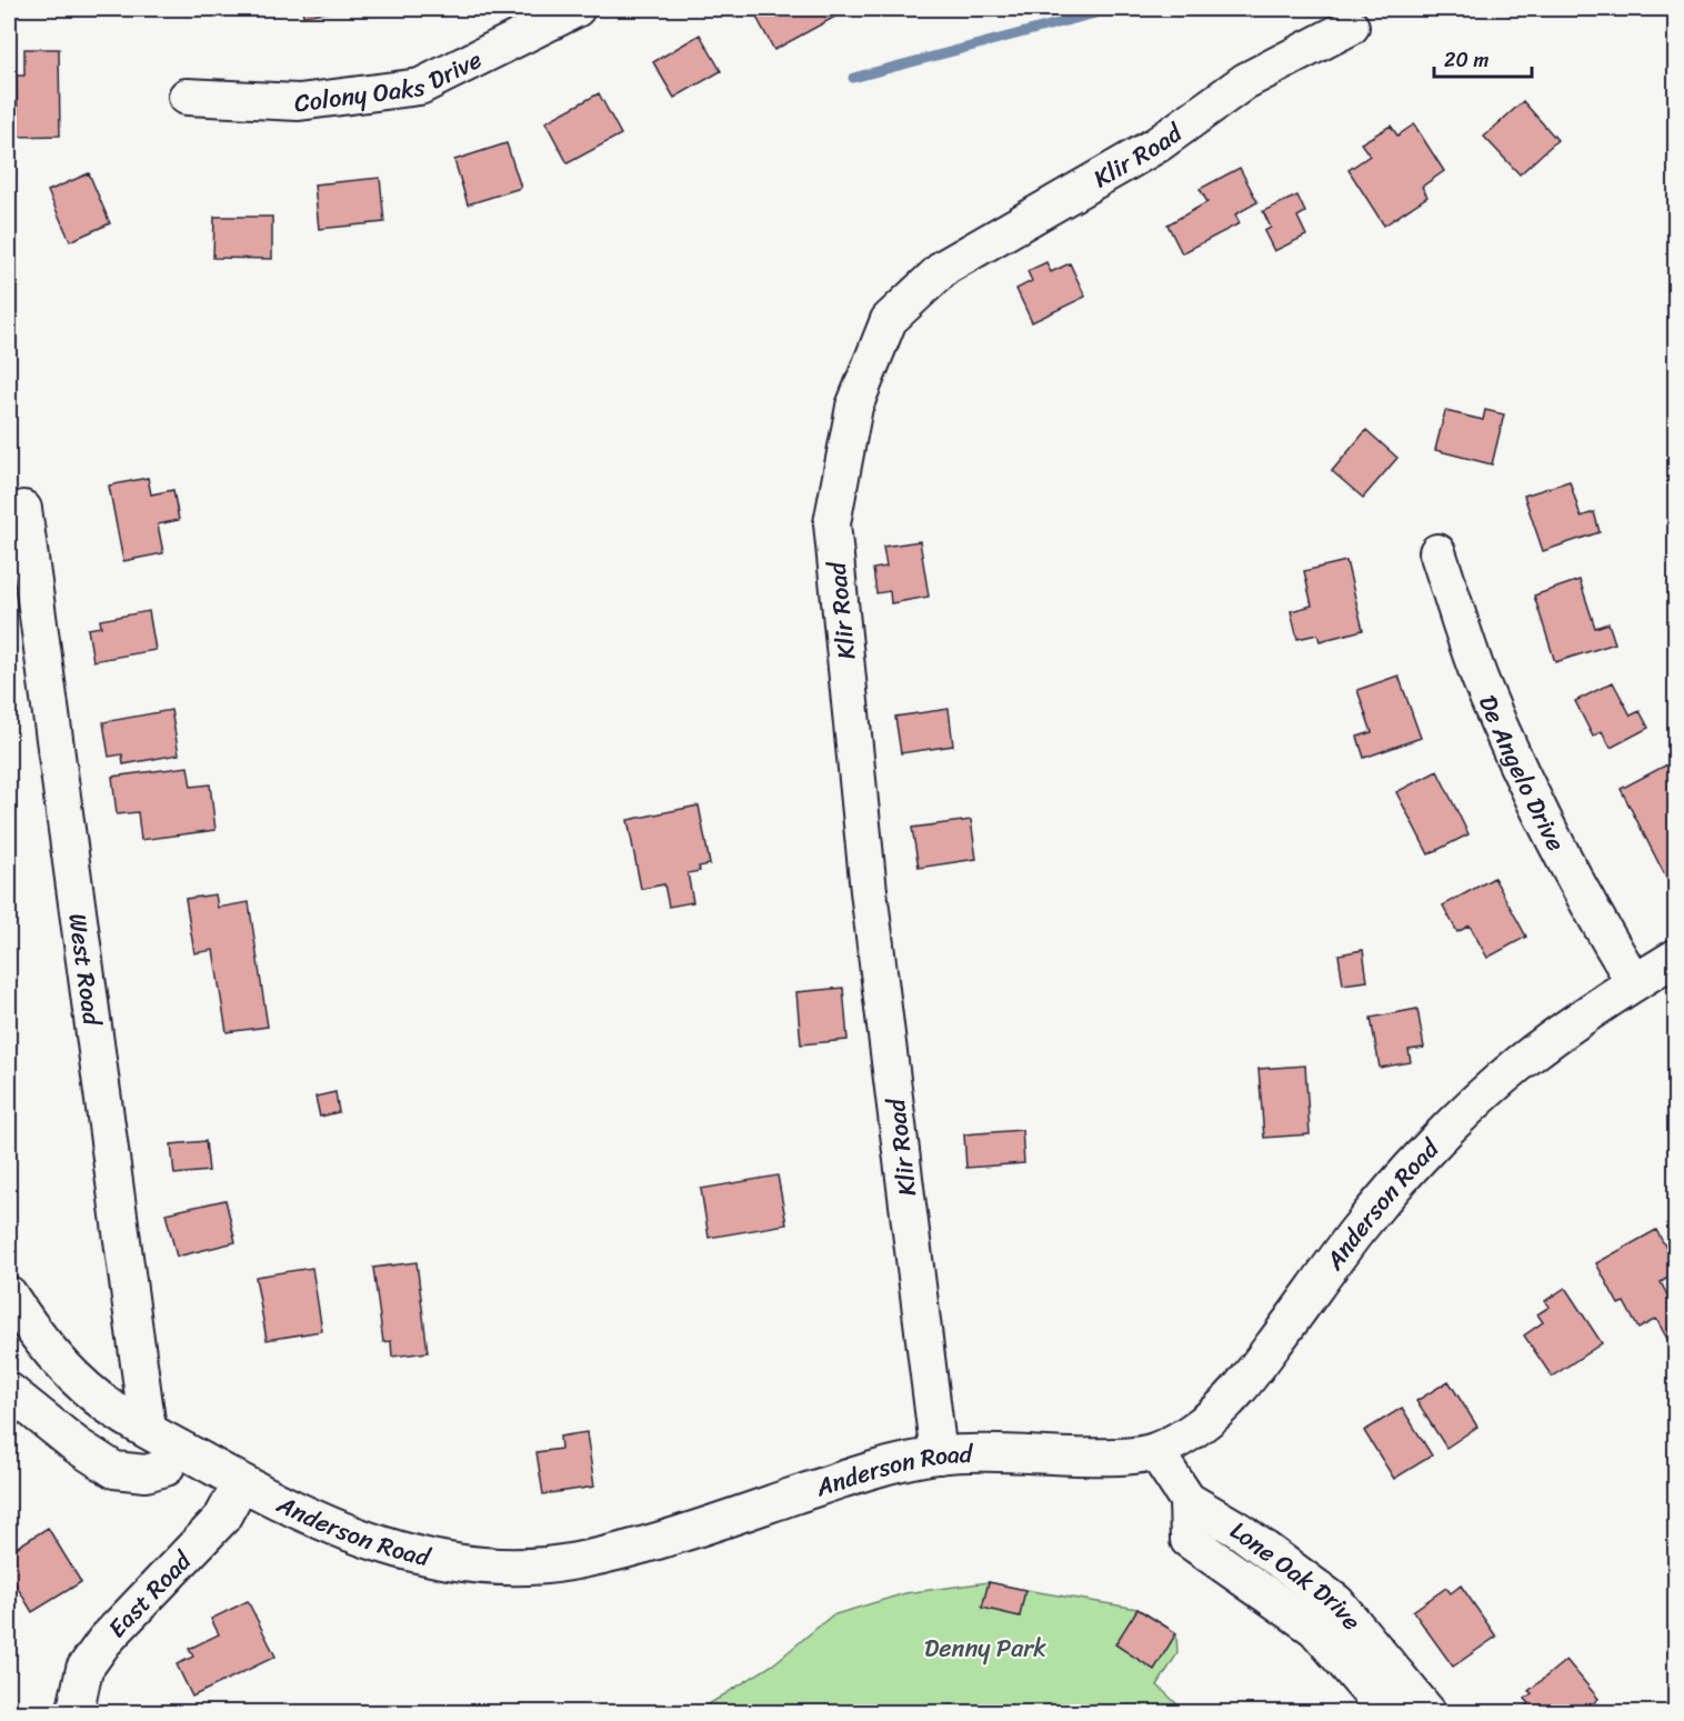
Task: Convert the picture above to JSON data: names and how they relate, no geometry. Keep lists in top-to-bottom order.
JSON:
{
  "streets": {
    "street": [
      "Colony Oaks Drive",
      "Klir Road",
      "De Angelo Drive",
      "West Road",
      "Anderson Road",
      "Lone Oak Drive",
      "East Road"
    ]
  },
  "crossings": [
    ["Klir Road", "Anderson Road"],
    ["De Angelo Drive", "Anderson Road"],
    ["West Road", "Anderson Road"],
    ["Anderson Road", "Lone Oak Drive"],
    ["Anderson Road", "East Road"]
  ],
  "parks": ["Denny Park"],
  "scale_bar": "20 m"
}
